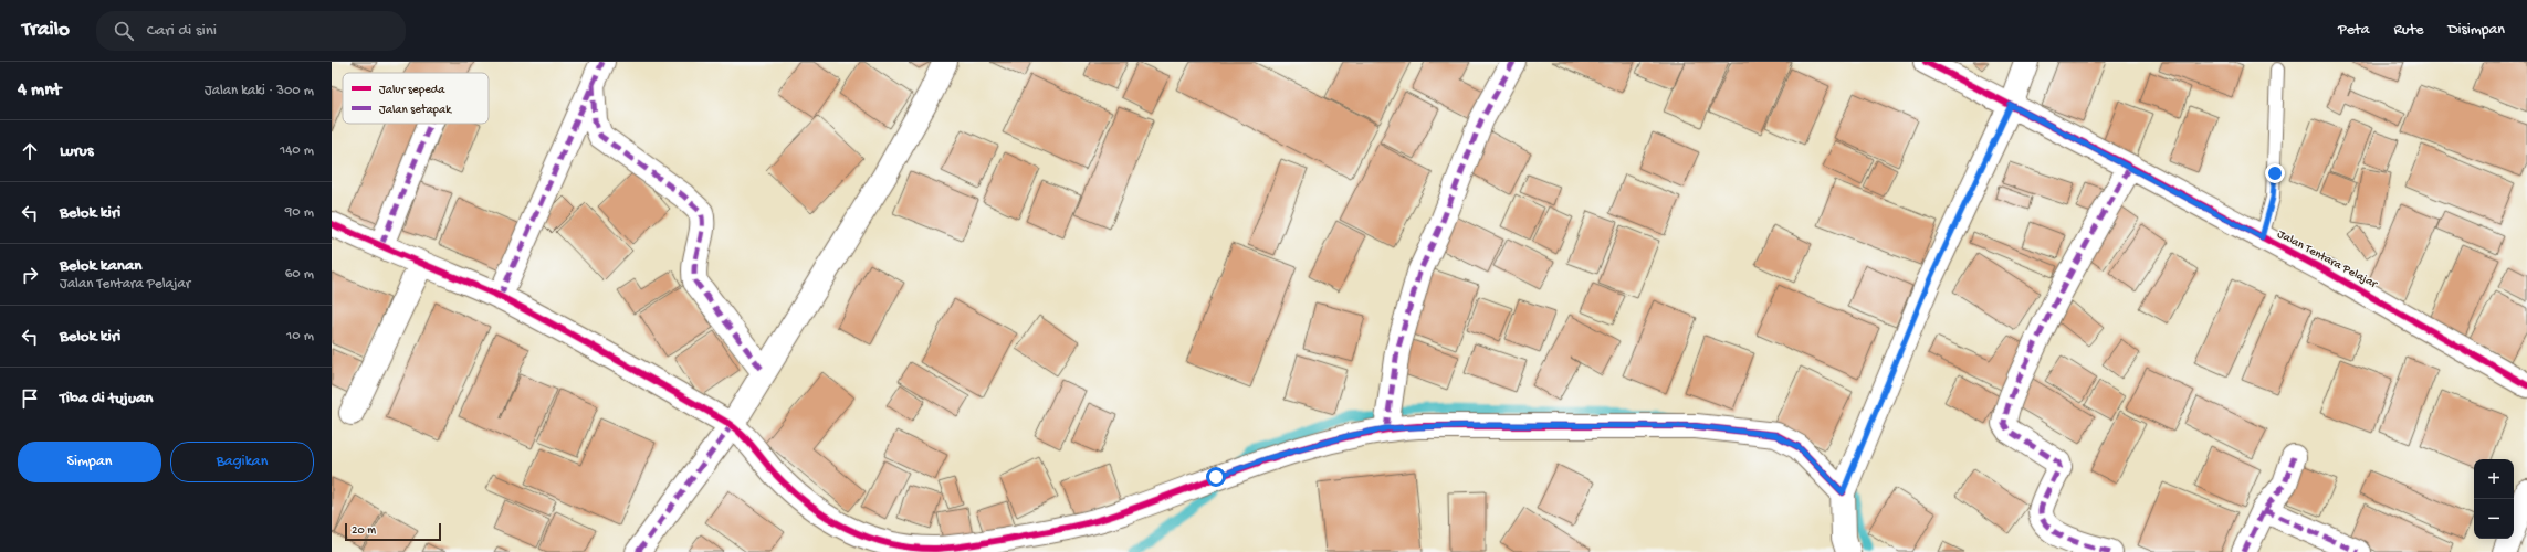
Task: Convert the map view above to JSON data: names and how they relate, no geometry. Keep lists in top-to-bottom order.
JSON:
{
  "streets": {
    "street": ["Jalan Tentara Pelajar"]
  },
  "legend": ["Jalur sepeda", "Jalan setapak"],
  "scale_bar": "20 m",
  "page": {
    "header": "Trailo",
    "search": "Cari di sini",
    "nav": ["Peta", "Rute", "Disimpan"],
    "heading": ["4 mnt", "Jalan kaki · 300 m"],
    "list": [
      ["Lurus", "140 m"],
      ["Belok kiri", "90 m"],
      ["Belok kanan", "Jalan Tentara Pelajar", "60 m"],
      ["Belok kiri", "10 m"],
      "Tiba di tujuan"
    ],
    "buttons": ["Simpan", "Bagikan"],
    "map_buttons": ["+", "−"],
    "scale": "20 m"
  }
}
